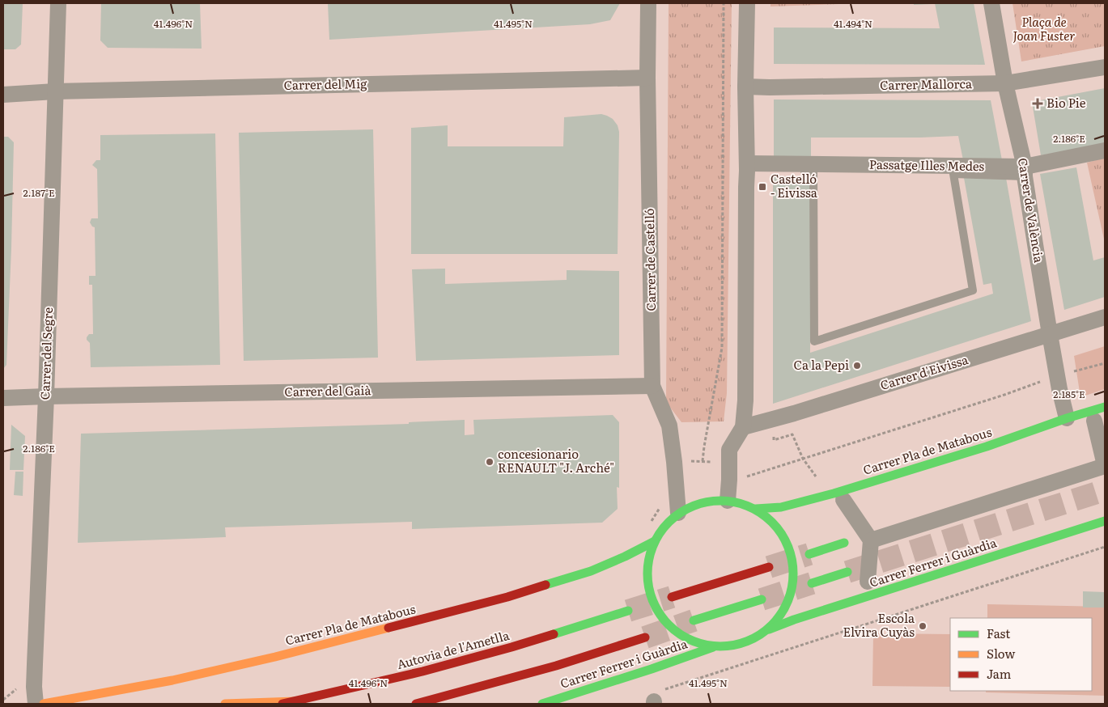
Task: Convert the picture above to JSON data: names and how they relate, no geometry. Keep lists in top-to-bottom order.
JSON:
{
  "streets": {
    "main road": ["Carrer Pla de Matabous", "Carrer Ferrer i Guàrdia", "Autovia de l'Ametlla"],
    "street": [
      "Carrer del Mig",
      "Carrer Mallorca",
      "Passatge Illes Medes",
      "Carrer de València",
      "Carrer de Castelló",
      "Carrer del Segre",
      "Carrer d'Eivissa",
      "Carrer del Gaià"
    ]
  },
  "crossings": [
    ["Carrer del Mig", "Carrer de Castelló"],
    ["Carrer del Mig", "Carrer del Segre"],
    ["Carrer Mallorca", "Carrer de València"],
    ["Passatge Illes Medes", "Carrer de València"],
    ["Carrer de València", "Carrer d'Eivissa"],
    ["Carrer de València", "Carrer Pla de Matabous"],
    ["Carrer de Castelló", "Carrer del Gaià"],
    ["Carrer del Segre", "Carrer del Gaià"]
  ],
  "parks": ["Plaça de Joan Fuster"],
  "places": {
    "health": ["Bio Pie"],
    "transit": ["Castelló - Eivissa"],
    "other": ["Ca la Pepi", "concesionario RENAULT \"J. Arché\"", "Escola Elvira Cuyàs"]
  },
  "legend": ["Fast", "Slow", "Jam"],
  "coordinates": [
    "41.496°N",
    "41.495°N",
    "41.494°N",
    "2.186°E",
    "2.187°E",
    "2.185°E"
  ]
}
